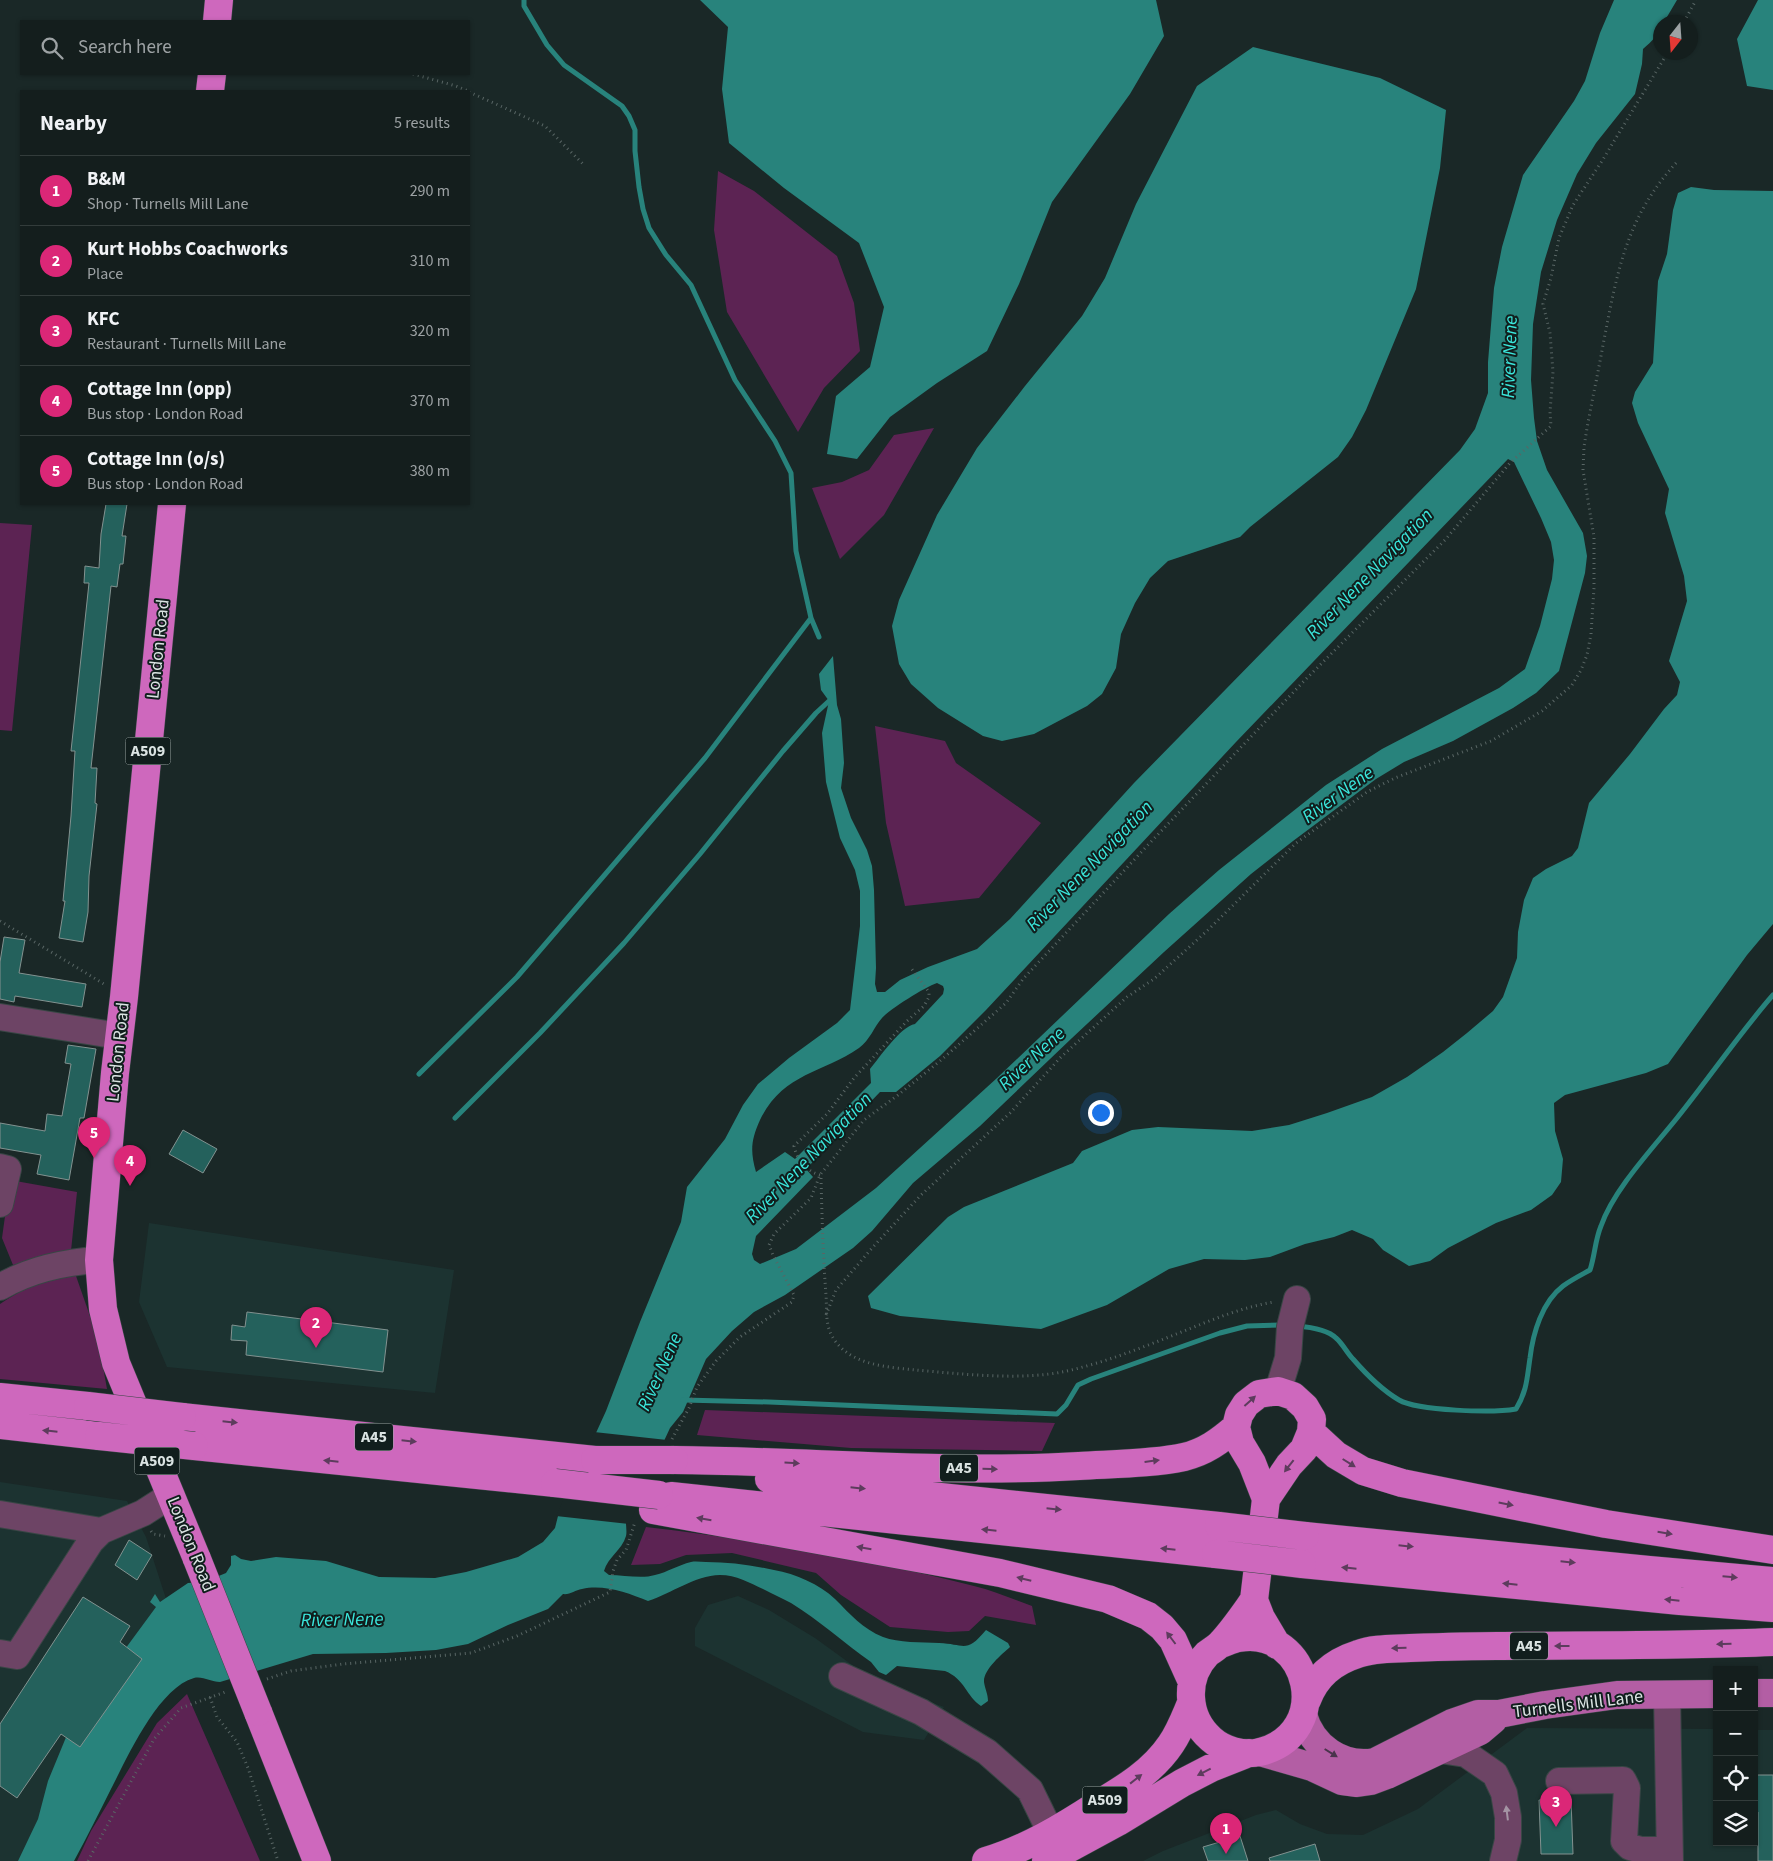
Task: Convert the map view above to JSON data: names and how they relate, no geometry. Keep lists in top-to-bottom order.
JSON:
{
  "streets": {
    "highway": ["London Road", "A509", "A45"],
    "main road": ["Turnells Mill Lane"]
  },
  "crossings": [
    ["A509", "A45"],
    ["A509", "Turnells Mill Lane"],
    ["A45", "Turnells Mill Lane"]
  ],
  "water": ["River Nene", "River Nene Navigation"],
  "north": "bottom",
  "page": {
    "search": "Search here",
    "heading": ["Nearby", "5 results"],
    "list": [
      {
        "mark": "1",
        "name": "B&M",
        "note": "Shop · Turnells Mill Lane",
        "value": "290 m"
      },
      {
        "mark": "2",
        "name": "Kurt Hobbs Coachworks",
        "note": "Place",
        "value": "310 m"
      },
      {
        "mark": "3",
        "name": "KFC",
        "note": "Restaurant · Turnells Mill Lane",
        "value": "320 m"
      },
      {
        "mark": "4",
        "name": "Cottage Inn (opp)",
        "note": "Bus stop · London Road",
        "value": "370 m"
      },
      {
        "mark": "5",
        "name": "Cottage Inn (o/s)",
        "note": "Bus stop · London Road",
        "value": "380 m"
      }
    ],
    "pins": [
      "5",
      "4",
      "2",
      "3",
      "1"
    ],
    "map_buttons": ["+", "−"]
  }
}
